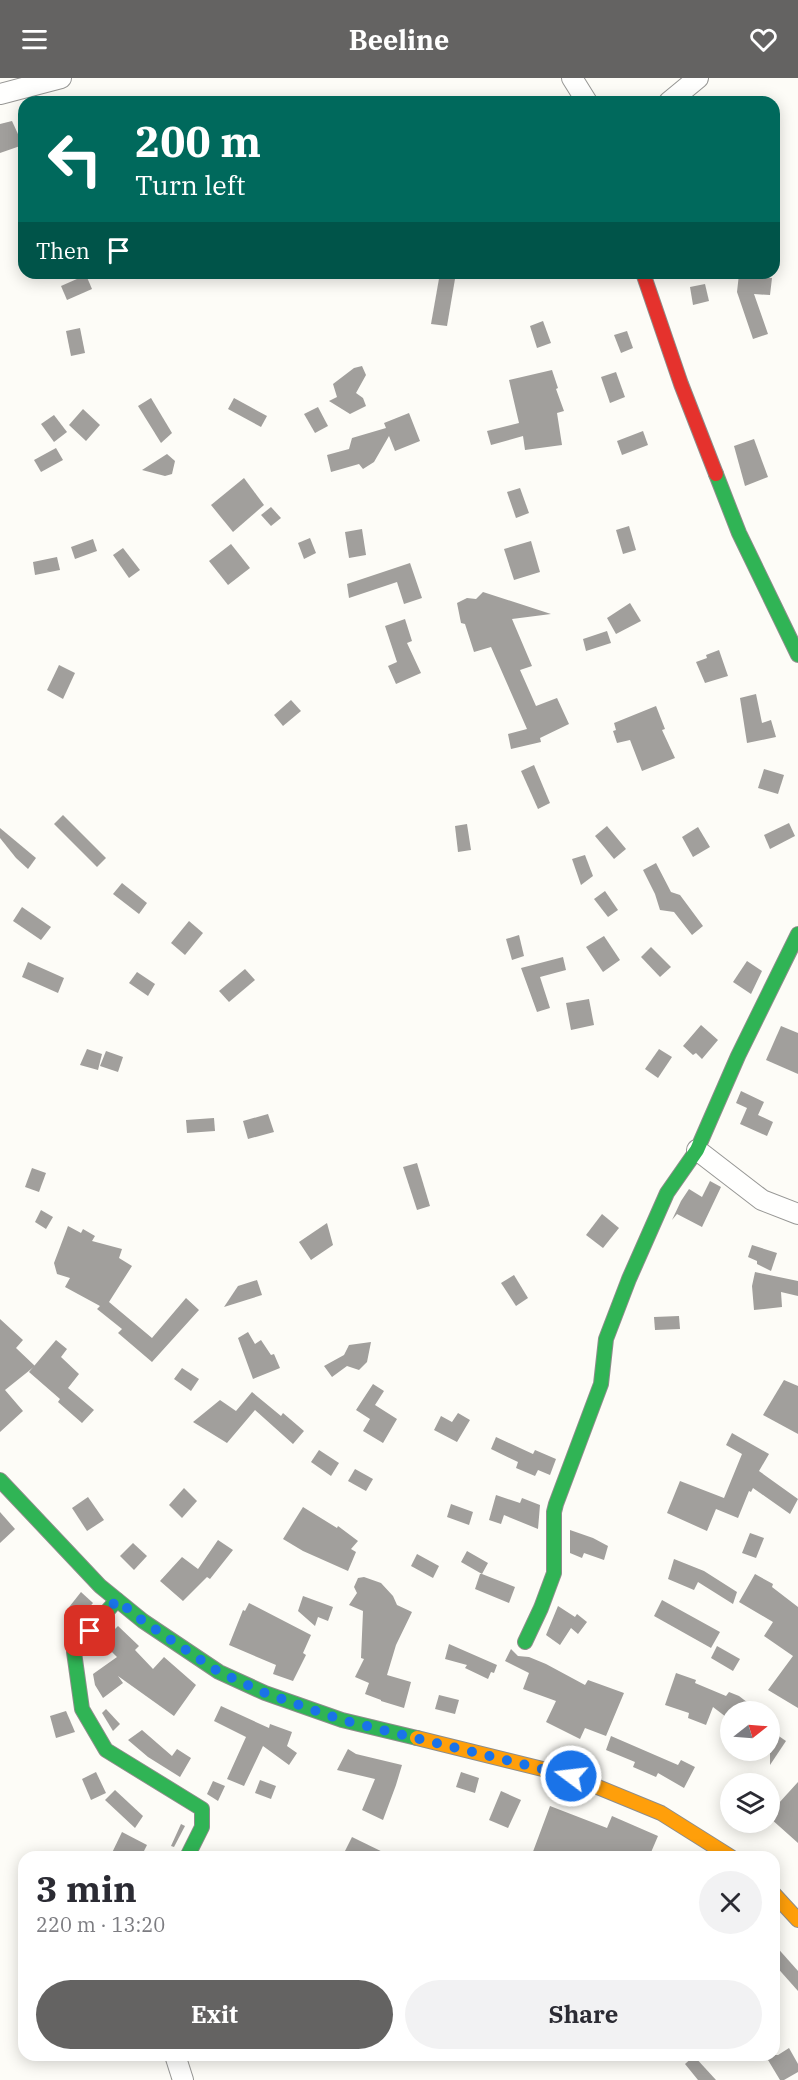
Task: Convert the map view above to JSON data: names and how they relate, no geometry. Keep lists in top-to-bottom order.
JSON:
{
  "north": "right",
  "page": {
    "header": "Beeline",
    "turn": ["200 m", "Turn left"],
    "then": "Then",
    "heading": ["3 min", "220 m · 13:20"],
    "buttons": ["Exit", "Share"]
  }
}
